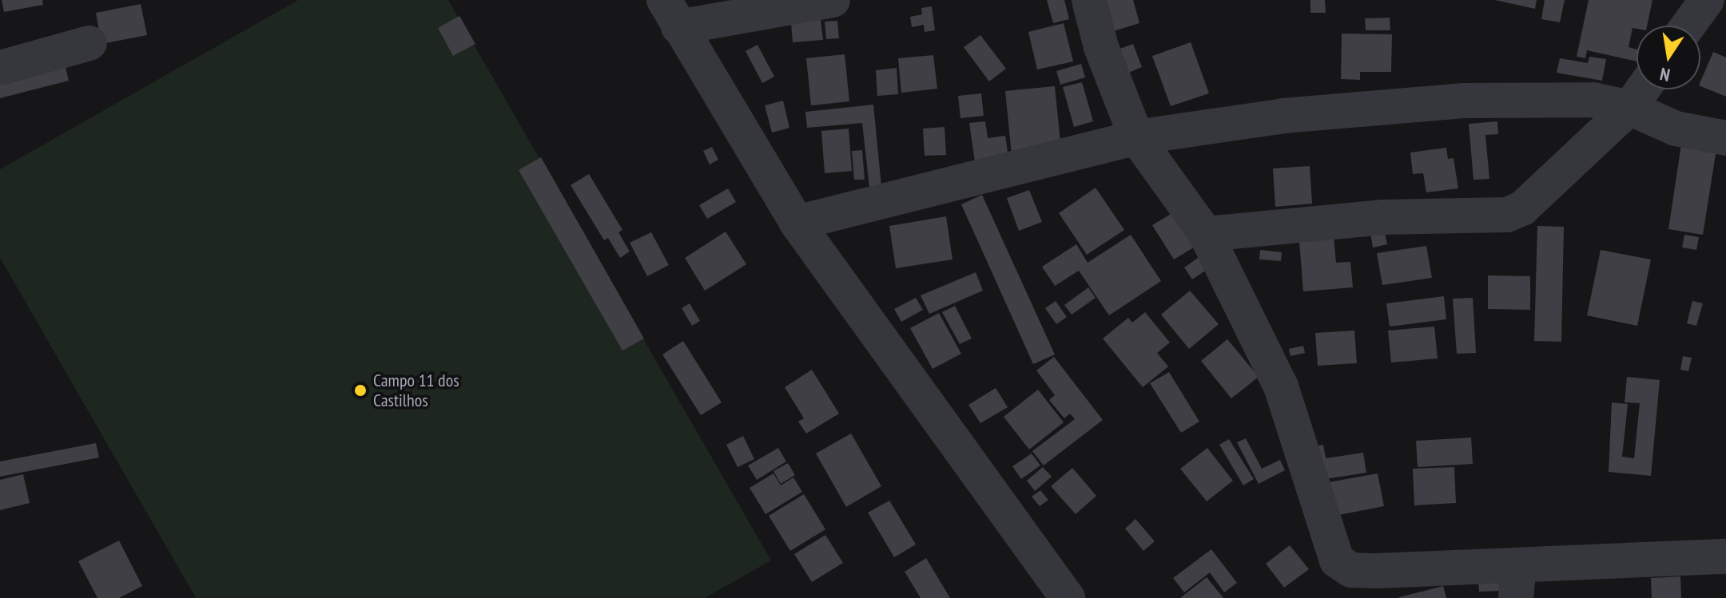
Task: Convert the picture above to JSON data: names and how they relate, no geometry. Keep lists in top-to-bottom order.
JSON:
{
  "places": ["Campo 11 dos Castilhos"],
  "north": "bottom"
}
